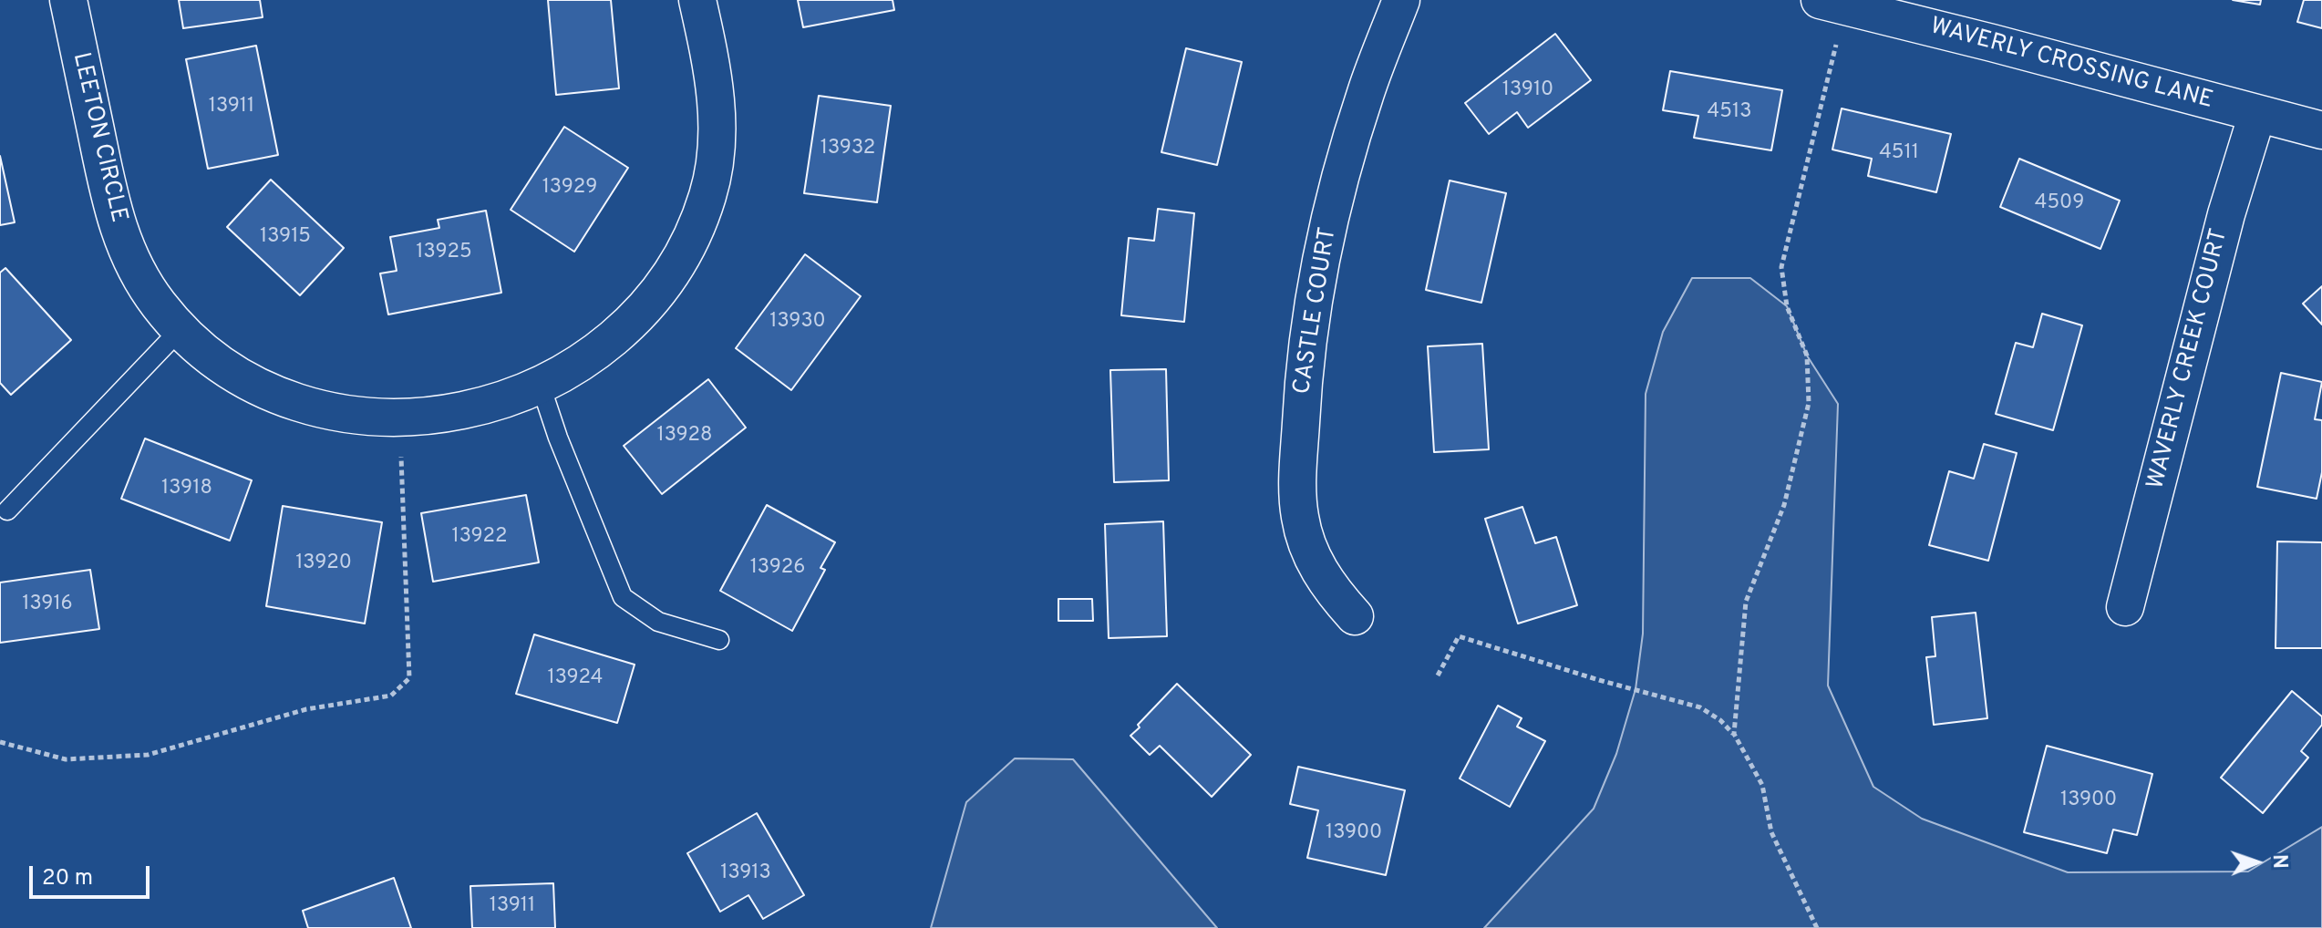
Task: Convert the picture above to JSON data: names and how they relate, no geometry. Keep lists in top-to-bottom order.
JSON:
{
  "streets": {
    "street": [
      "WAVERLY CROSSING LANE",
      "LEETON CIRCLE",
      "CASTLE COURT",
      "WAVERLY CREEK COURT"
    ]
  },
  "crossings": [
    ["WAVERLY CROSSING LANE", "WAVERLY CREEK COURT"]
  ],
  "house_numbers": [
    "13910",
    "13911",
    "4513",
    "13932",
    "4511",
    "13929",
    "4509",
    "13915",
    "13925",
    "13930",
    "13928",
    "13918",
    "13922",
    "13920",
    "13926",
    "13916",
    "13924",
    "13900",
    "13900",
    "13913",
    "13911"
  ],
  "scale_bar": "20 m",
  "north": "right"
}
